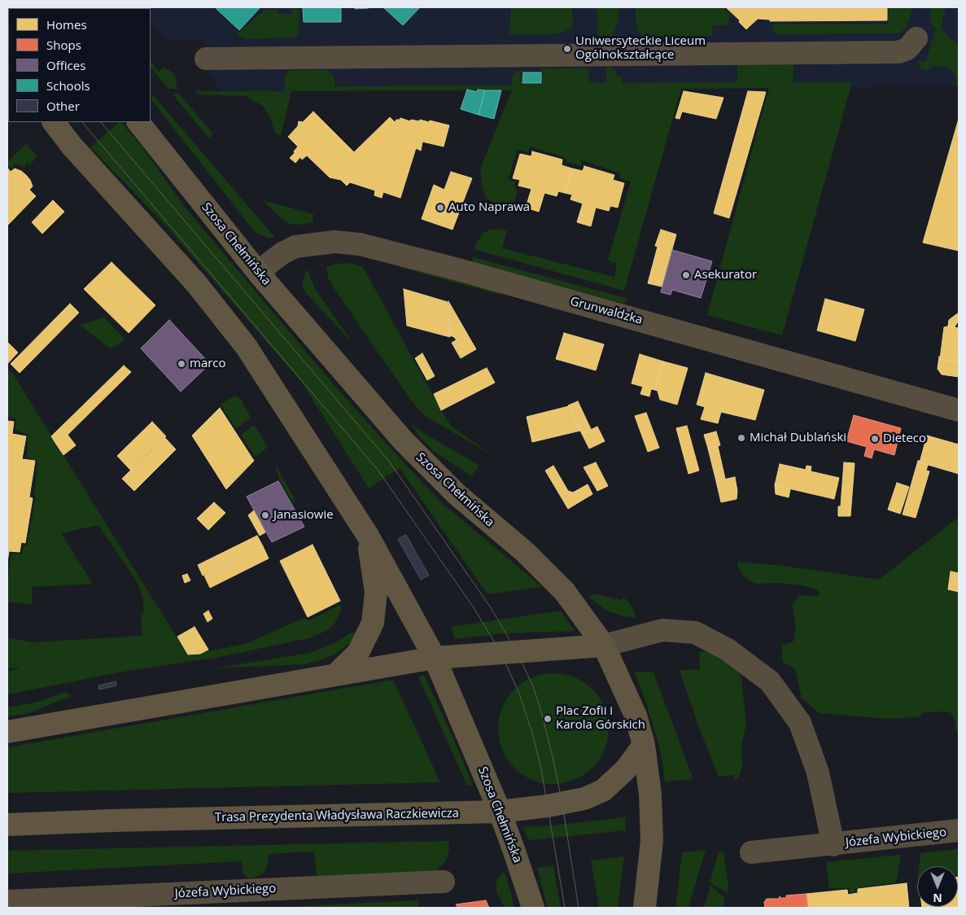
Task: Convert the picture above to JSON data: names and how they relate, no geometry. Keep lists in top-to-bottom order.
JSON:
{
  "streets": {
    "main road": ["Szosa Chełmińska", "Trasa Prezydenta Władysława Raczkiewicza"],
    "street": ["Grunwaldzka", "Józefa Wybickiego"]
  },
  "crossings": [
    ["Szosa Chełmińska", "Grunwaldzka"],
    ["Szosa Chełmińska", "Trasa Prezydenta Władysława Raczkiewicza"],
    ["Szosa Chełmińska", "Józefa Wybickiego"]
  ],
  "places": [
    "Uniwersyteckie Liceum Ogólnokształcące",
    "Auto Naprawa",
    "Asekurator",
    "marco",
    "Michał Dublański",
    "Dieteco",
    "Janasiowie",
    "Plac Zofii i Karola Górskich"
  ],
  "legend": [
    "Homes",
    "Shops",
    "Offices",
    "Schools",
    "Other"
  ],
  "north": "bottom"
}
